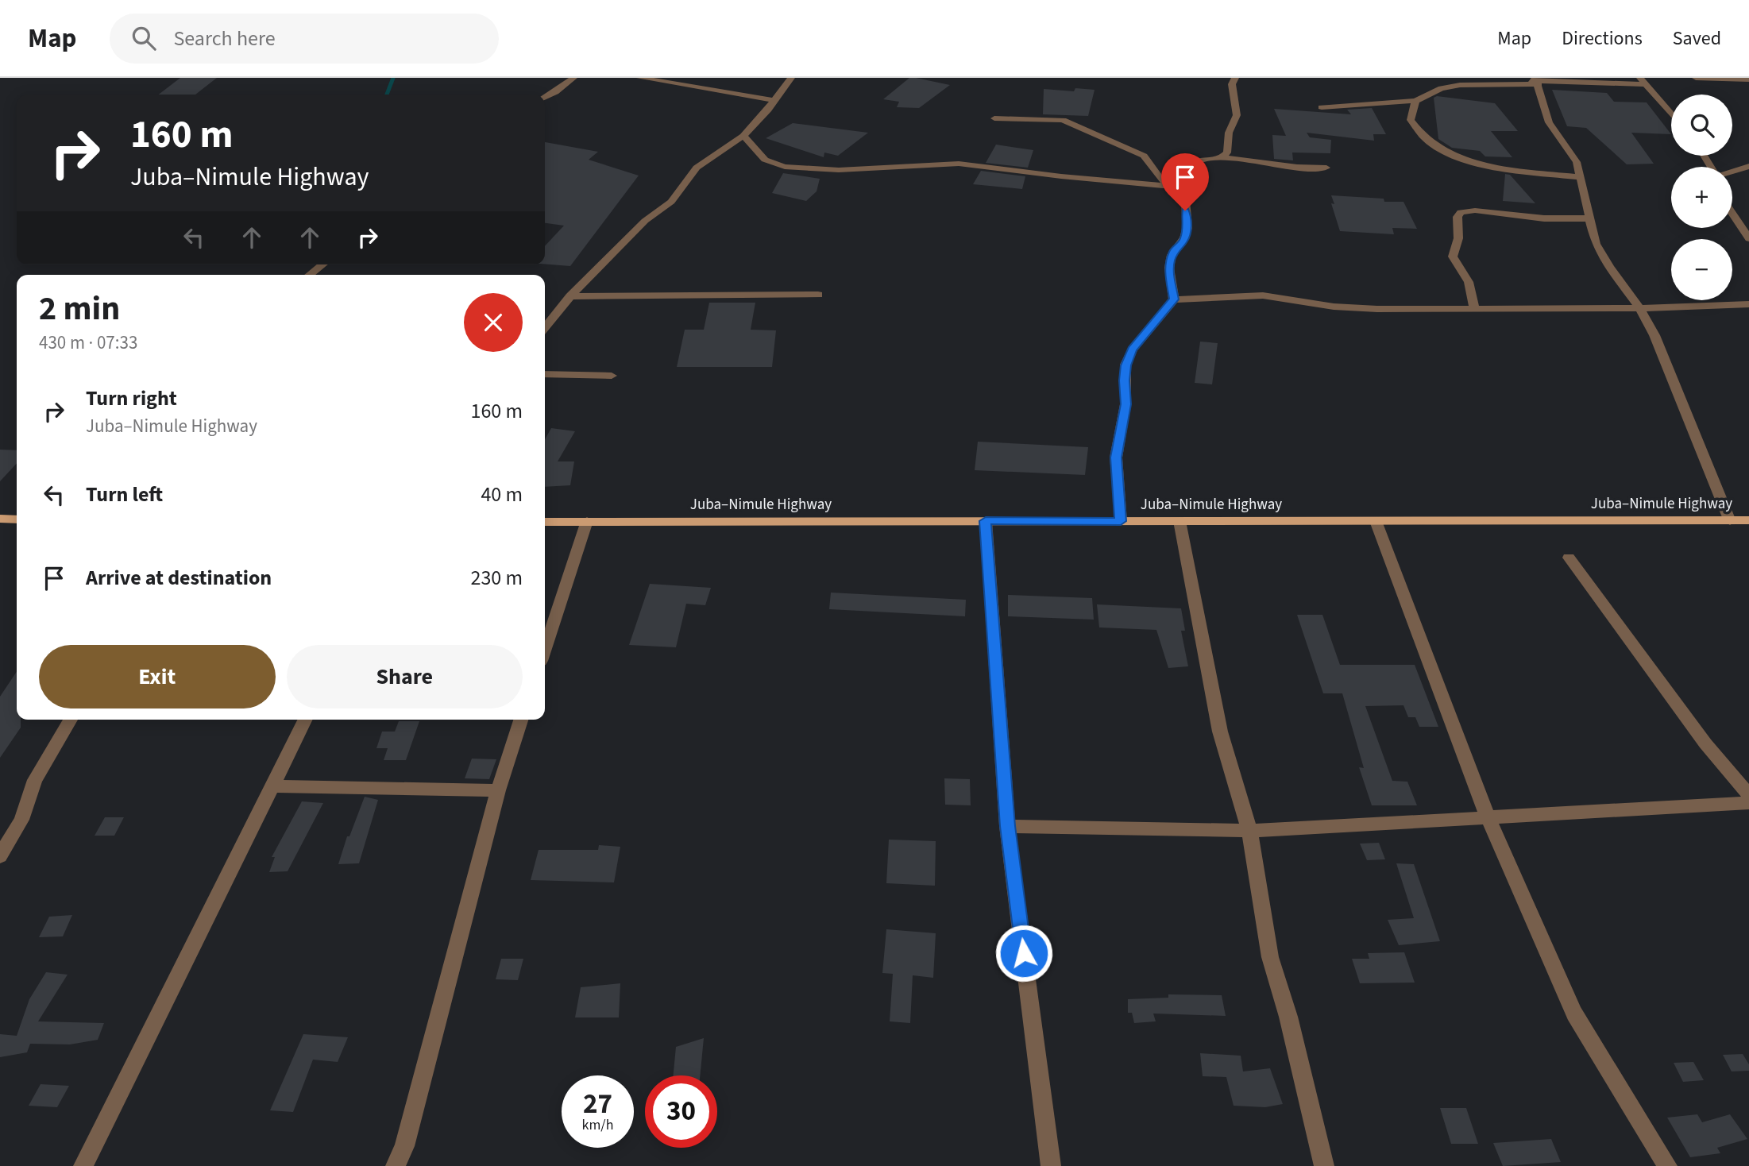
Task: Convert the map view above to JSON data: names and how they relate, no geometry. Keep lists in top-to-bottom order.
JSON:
{
  "streets": {
    "main road": ["Juba–Nimule Highway"]
  },
  "page": {
    "header": "Map",
    "search": "Search here",
    "nav": ["Map", "Directions", "Saved"],
    "map_buttons": ["+", "−"],
    "turn": ["160 m", "Juba–Nimule Highway"],
    "heading": ["2 min", "430 m · 07:33"],
    "list": [
      {
        "name": "Turn right",
        "note": "Juba–Nimule Highway",
        "value": "160 m"
      },
      {
        "name": "Turn left",
        "value": "40 m"
      },
      {
        "name": "Arrive at destination",
        "value": "230 m"
      }
    ],
    "buttons": ["Exit", "Share"],
    "speed": "27 km/h",
    "limit": "30"
  }
}
